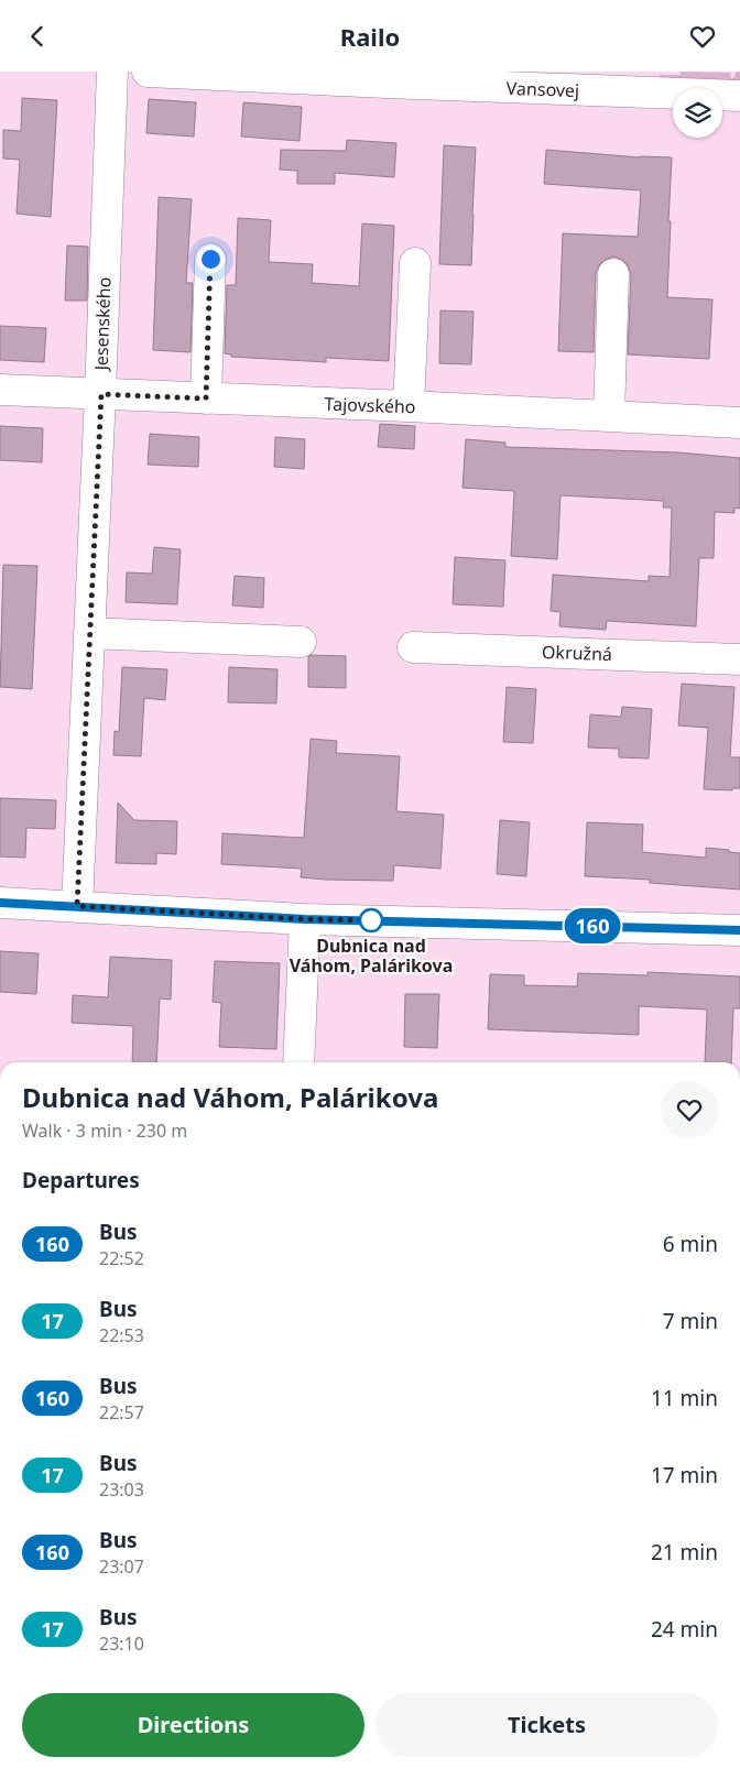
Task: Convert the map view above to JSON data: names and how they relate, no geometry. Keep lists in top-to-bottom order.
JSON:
{
  "streets": {
    "street": [
      "Vansovej",
      "Jesenského",
      "Tajovského",
      "Okružná"
    ]
  },
  "crossings": [
    ["Jesenského", "Tajovského"]
  ],
  "places": ["Dubnica nad Váhom, Palárikova"],
  "lines": ["bus line 160"],
  "page": {
    "header": "Railo",
    "on_map": "160",
    "heading": [
      ["Dubnica nad Váhom, Palárikova", "Walk · 3 min · 230 m"],
      "Departures"
    ],
    "list": [
      {
        "mark": "160",
        "name": "Bus",
        "note": "22:52",
        "value": "6 min"
      },
      {
        "mark": "17",
        "name": "Bus",
        "note": "22:53",
        "value": "7 min"
      },
      {
        "mark": "160",
        "name": "Bus",
        "note": "22:57",
        "value": "11 min"
      },
      {
        "mark": "17",
        "name": "Bus",
        "note": "23:03",
        "value": "17 min"
      },
      {
        "mark": "160",
        "name": "Bus",
        "note": "23:07",
        "value": "21 min"
      },
      {
        "mark": "17",
        "name": "Bus",
        "note": "23:10",
        "value": "24 min"
      }
    ],
    "buttons": ["Directions", "Tickets"]
  }
}
